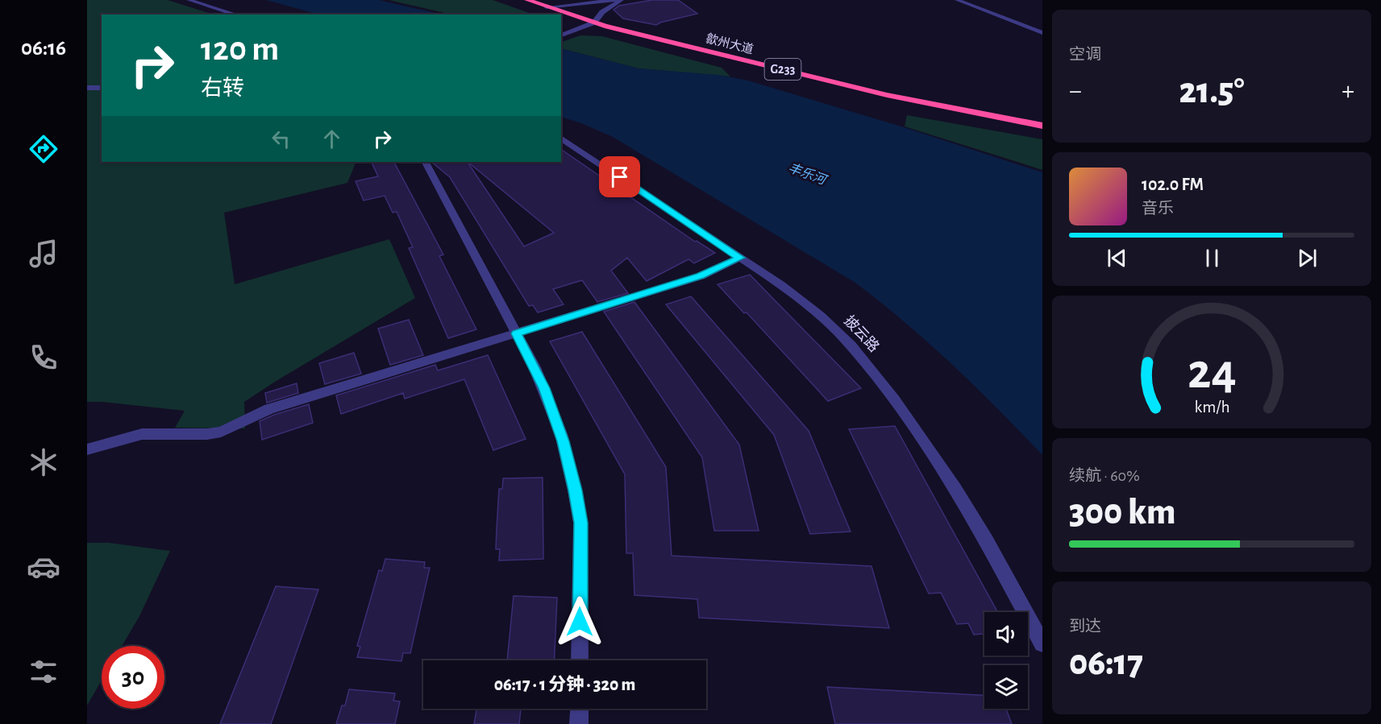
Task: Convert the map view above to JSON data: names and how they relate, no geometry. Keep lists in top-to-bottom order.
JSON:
{
  "streets": {
    "highway": ["歙州大道", "G233"],
    "street": ["披云路"]
  },
  "water": ["丰乐河"],
  "page": {
    "tabs": "06:16",
    "tile": [
      "空调",
      ["续航 · 60%", "300 km"],
      ["到达", "06:17"]
    ],
    "turn": ["120 m", "右转"],
    "heat": ["−", "21.5°", "+"],
    "song": ["102.0 FM", "音乐"],
    "limit": "30",
    "trip": "06:17 · 1 分钟 · 320 m",
    "gauge": ["24", "km/h"]
  }
}
